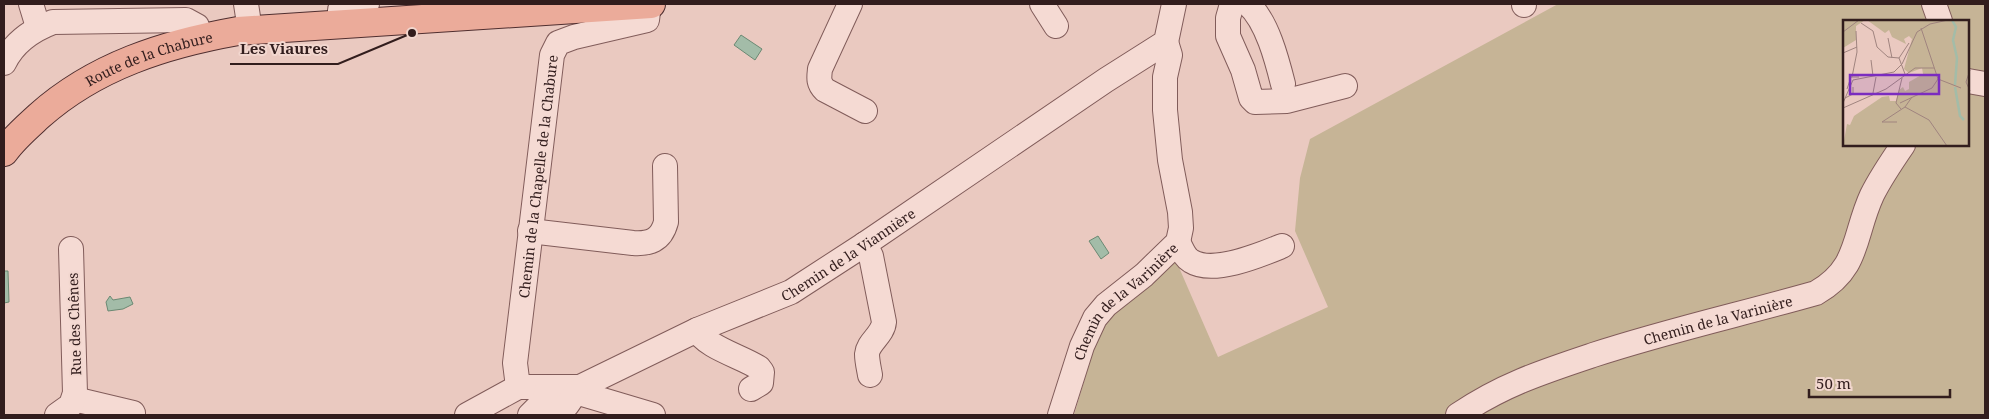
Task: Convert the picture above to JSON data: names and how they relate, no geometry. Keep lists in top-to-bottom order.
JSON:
{
  "streets": {
    "main road": ["Route de la Chabure"],
    "street": [
      "Chemin de la Chapelle de la Chabure",
      "Chemin de la Viannière",
      "Chemin de la Varinière",
      "Rue des Chênes"
    ]
  },
  "crossings": [
    ["Route de la Chabure", "Chemin de la Chapelle de la Chabure"],
    ["Chemin de la Chapelle de la Chabure", "Chemin de la Viannière"],
    ["Chemin de la Viannière", "Chemin de la Varinière"]
  ],
  "places": ["Les Viaures"],
  "scale_bar": "50 m"
}
